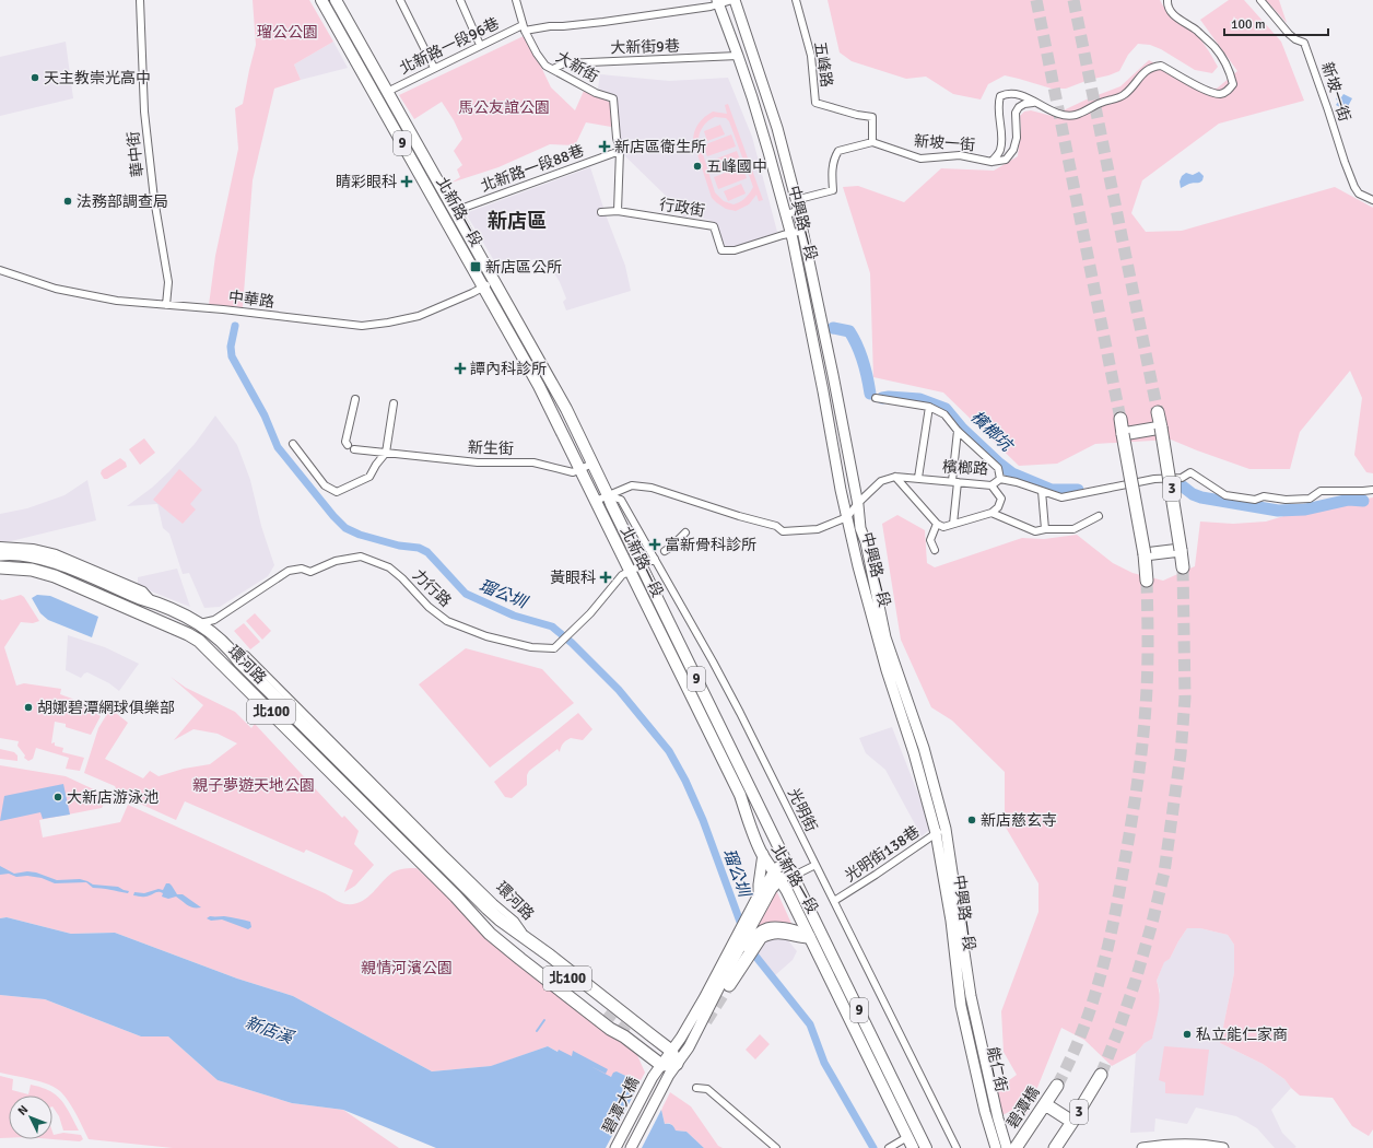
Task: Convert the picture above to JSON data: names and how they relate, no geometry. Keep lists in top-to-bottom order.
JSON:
{
  "streets": {
    "highway": [
      "3",
      "環河路",
      "北100",
      "碧潭橋"
    ],
    "main road": ["9", "北新路一段"],
    "street": [
      "北新路一段96巷",
      "大新街9巷",
      "五峰路",
      "大新街",
      "新坡一街",
      "華中街",
      "北新路一段88巷",
      "行政街",
      "中興路一段",
      "中華路",
      "新生街",
      "檳榔路",
      "力行路",
      "光明街",
      "光明街138巷",
      "能仁街",
      "碧潭大橋"
    ]
  },
  "crossings": [
    ["北新路一段96巷", "大新街"],
    ["北新路一段96巷", "北新路一段"],
    ["北新路一段96巷", "中興路一段"],
    ["大新街9巷", "大新街"],
    ["大新街9巷", "中興路一段"],
    ["五峰路", "新坡一街"],
    ["大新街", "北新路一段88巷"],
    ["華中街", "中華路"],
    ["北新路一段88巷", "北新路一段"],
    ["行政街", "中興路一段"],
    ["北新路一段", "中華路"],
    ["北新路一段", "新生街"],
    ["北新路一段", "檳榔路"],
    ["北新路一段", "力行路"],
    ["北新路一段", "光明街"],
    ["中興路一段", "檳榔路"],
    ["中興路一段", "光明街138巷"],
    ["中興路一段", "能仁街"],
    ["檳榔路", "光明街"],
    ["力行路", "環河路"],
    ["力行路", "光明街"],
    ["環河路", "北100"],
    ["環河路", "碧潭大橋"],
    ["北100", "碧潭大橋"],
    ["光明街", "光明街138巷"]
  ],
  "districts": ["新店區"],
  "water": ["檳榔坑", "瑠公圳", "新店溪"],
  "parks": [
    "瑠公公園",
    "馬公友誼公園",
    "親子夢遊天地公園",
    "親情河濱公園"
  ],
  "places": {
    "other": [
      "天主教崇光高中",
      "五峰國中",
      "法務部調查局",
      "胡娜碧潭網球俱樂部",
      "大新店游泳池",
      "新店慈玄寺",
      "私立能仁家商"
    ],
    "health": [
      "新店區衛生所",
      "睛彩眼科",
      "譚內科診所",
      "富新骨科診所",
      "黃眼科"
    ],
    "transit": ["新店區公所"]
  },
  "scale_bar": "100 m",
  "north": "top left"
}
